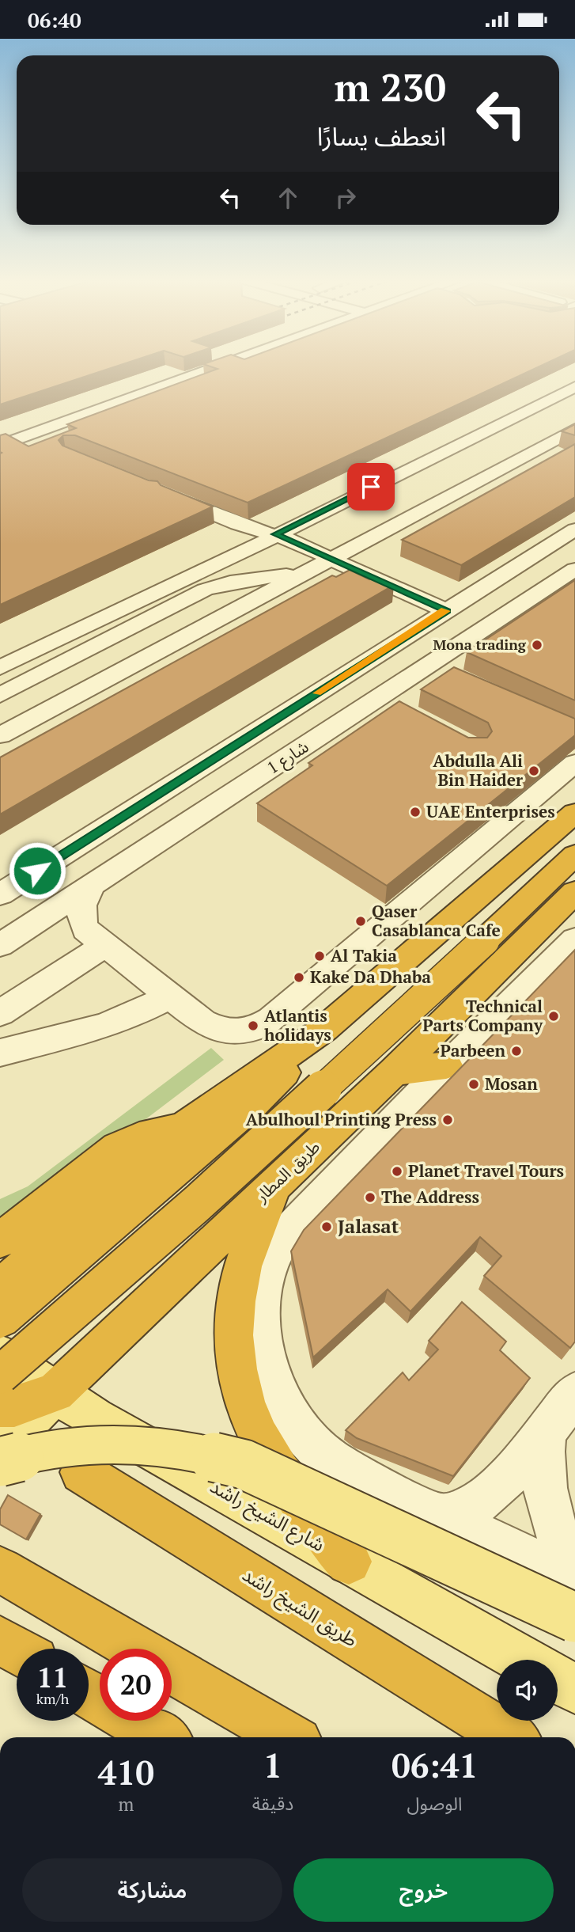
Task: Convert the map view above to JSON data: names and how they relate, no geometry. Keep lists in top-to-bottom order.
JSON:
{
  "streets": {
    "highway": ["طريق المطار", "طريق الشيخ راشد"],
    "main road": ["شارع الشيخ راشد"],
    "street": ["شارع 1"]
  },
  "crossings": [
    ["طريق المطار", "شارع الشيخ راشد"]
  ],
  "places": [
    "Mona trading",
    "Abdulla Ali Bin Haider",
    "UAE Enterprises",
    "Qaser Casablanca Cafe",
    "Al Takia",
    "Kake Da Dhaba",
    "Technical Parts Company",
    "Atlantis holidays",
    "Parbeen",
    "Mosan",
    "Abulhoul Printing Press",
    "Planet Travel Tours",
    "The Address",
    "Jalasat"
  ],
  "page": {
    "status": "06:40",
    "turn": ["230 m", "انعطف يسارًا"],
    "speed": "11 km/h",
    "limit": "20",
    "eta": [
      "06:41",
      "الوصول",
      "1",
      "دقيقة",
      "410",
      "m"
    ],
    "buttons": ["خروج", "مشاركة"]
  }
}
